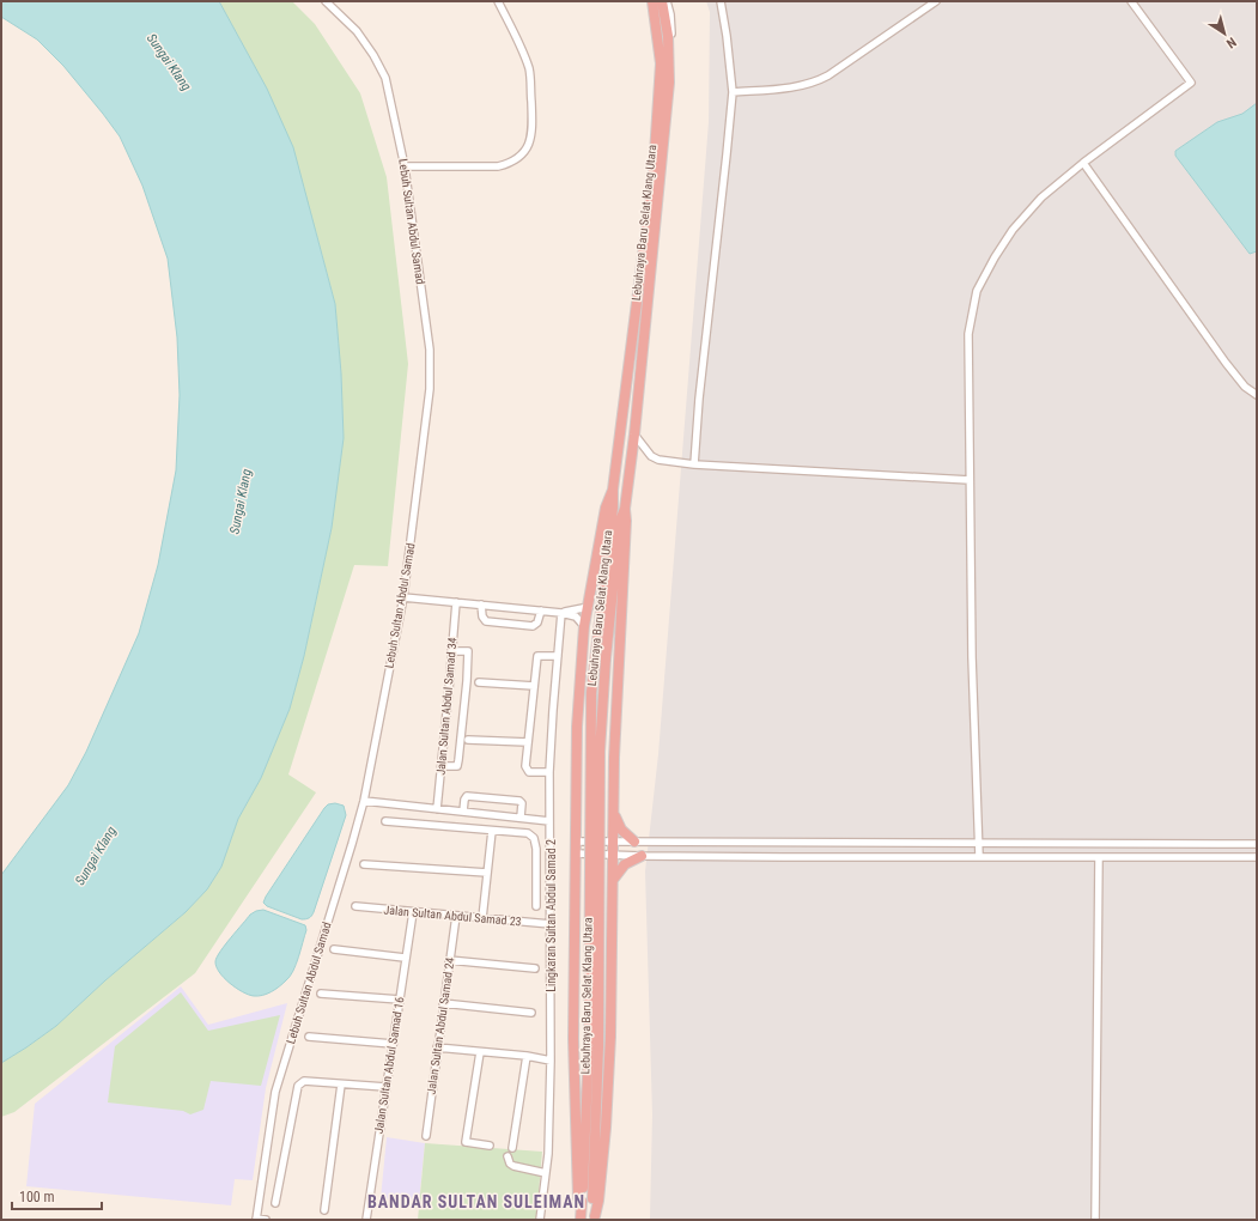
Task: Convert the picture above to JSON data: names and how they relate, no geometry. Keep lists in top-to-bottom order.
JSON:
{
  "streets": {
    "highway": ["Lebuhraya Baru Selat Klang Utara"],
    "street": [
      "Lebuh Sultan Abdul Samad",
      "Jalan Sultan Abdul Samad 34",
      "Jalan Sultan Abdul Samad 23",
      "Lingkaran Sultan Abdul Samad 2",
      "Jalan Sultan Abdul Samad 24",
      "Jalan Sultan Abdul Samad 16"
    ]
  },
  "crossings": [
    ["Jalan Sultan Abdul Samad 23", "Lingkaran Sultan Abdul Samad 2"],
    ["Jalan Sultan Abdul Samad 23", "Jalan Sultan Abdul Samad 24"],
    ["Jalan Sultan Abdul Samad 23", "Jalan Sultan Abdul Samad 16"]
  ],
  "districts": ["BANDAR SULTAN SULEIMAN"],
  "water": ["Sungai Klang"],
  "scale_bar": "100 m",
  "north": "bottom right"
}
